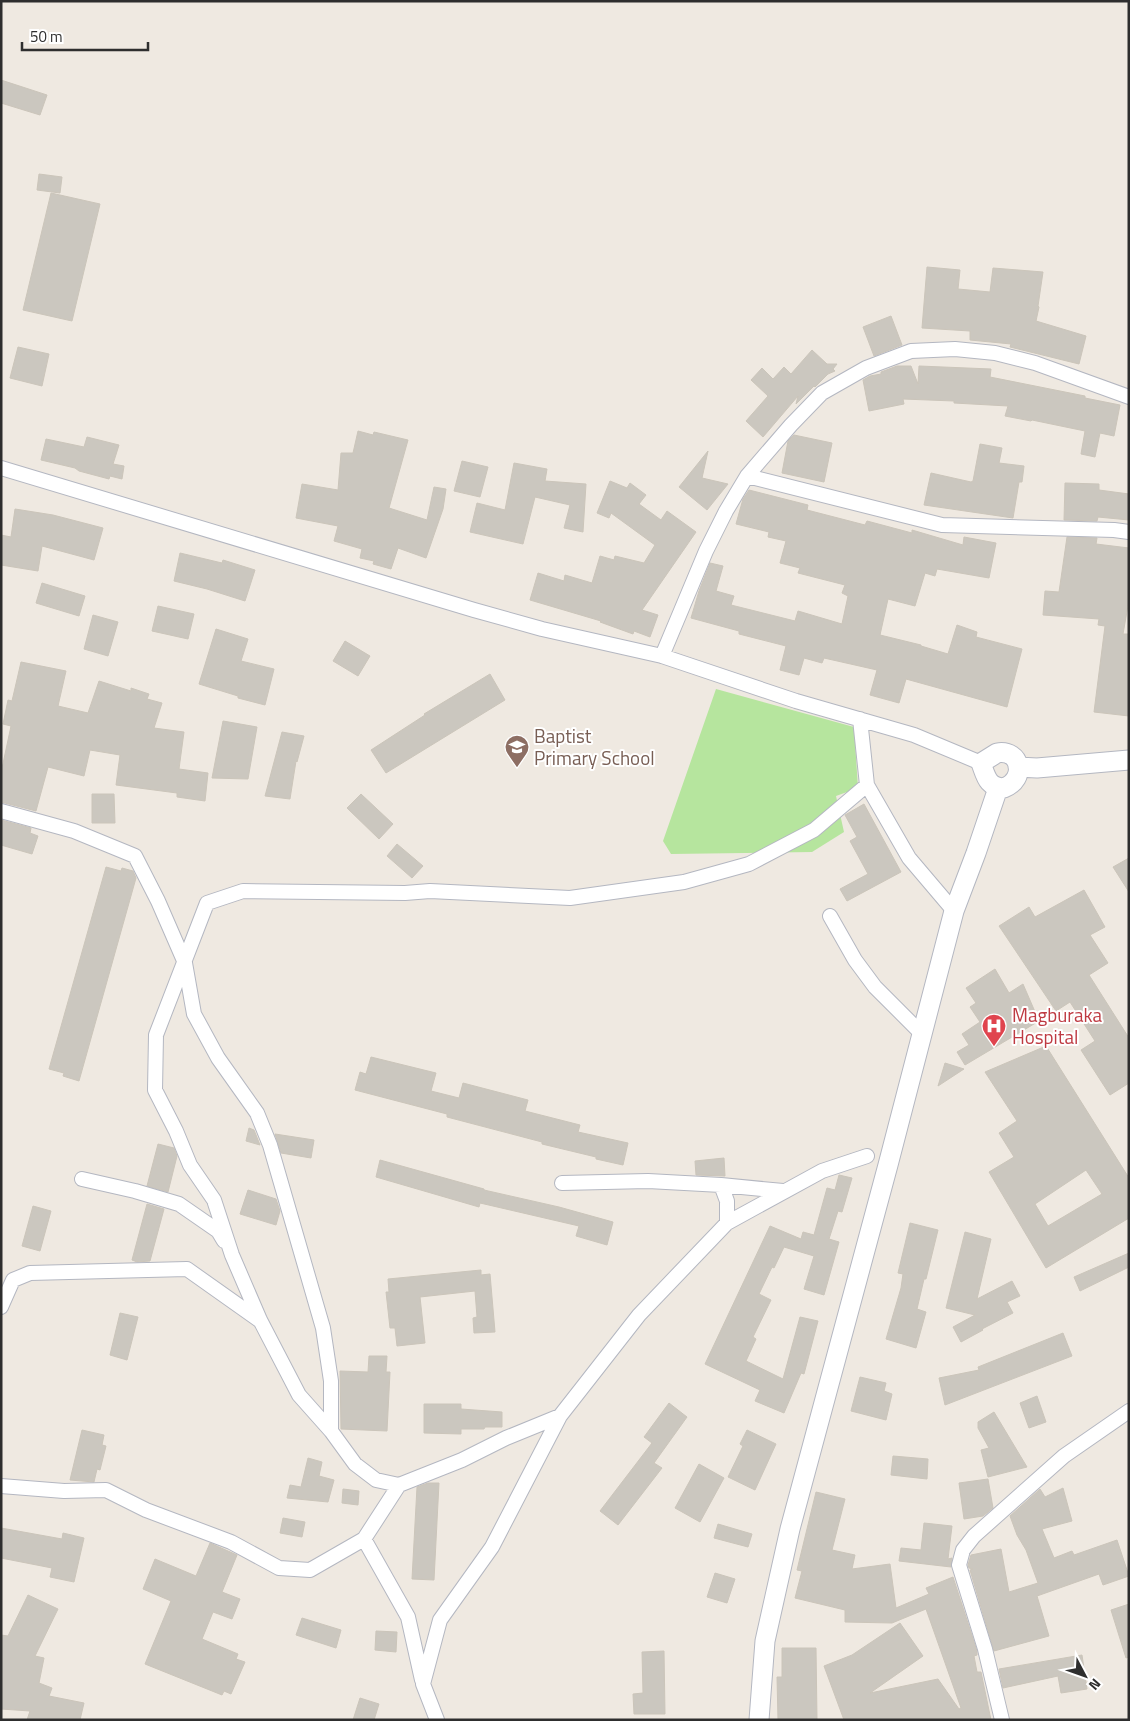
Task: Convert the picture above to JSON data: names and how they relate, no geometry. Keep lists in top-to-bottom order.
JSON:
{
  "places": {
    "school or university": ["Baptist Primary School"],
    "hospital": ["Magburaka Hospital"]
  },
  "scale_bar": "50 m",
  "north": "bottom right"
}
